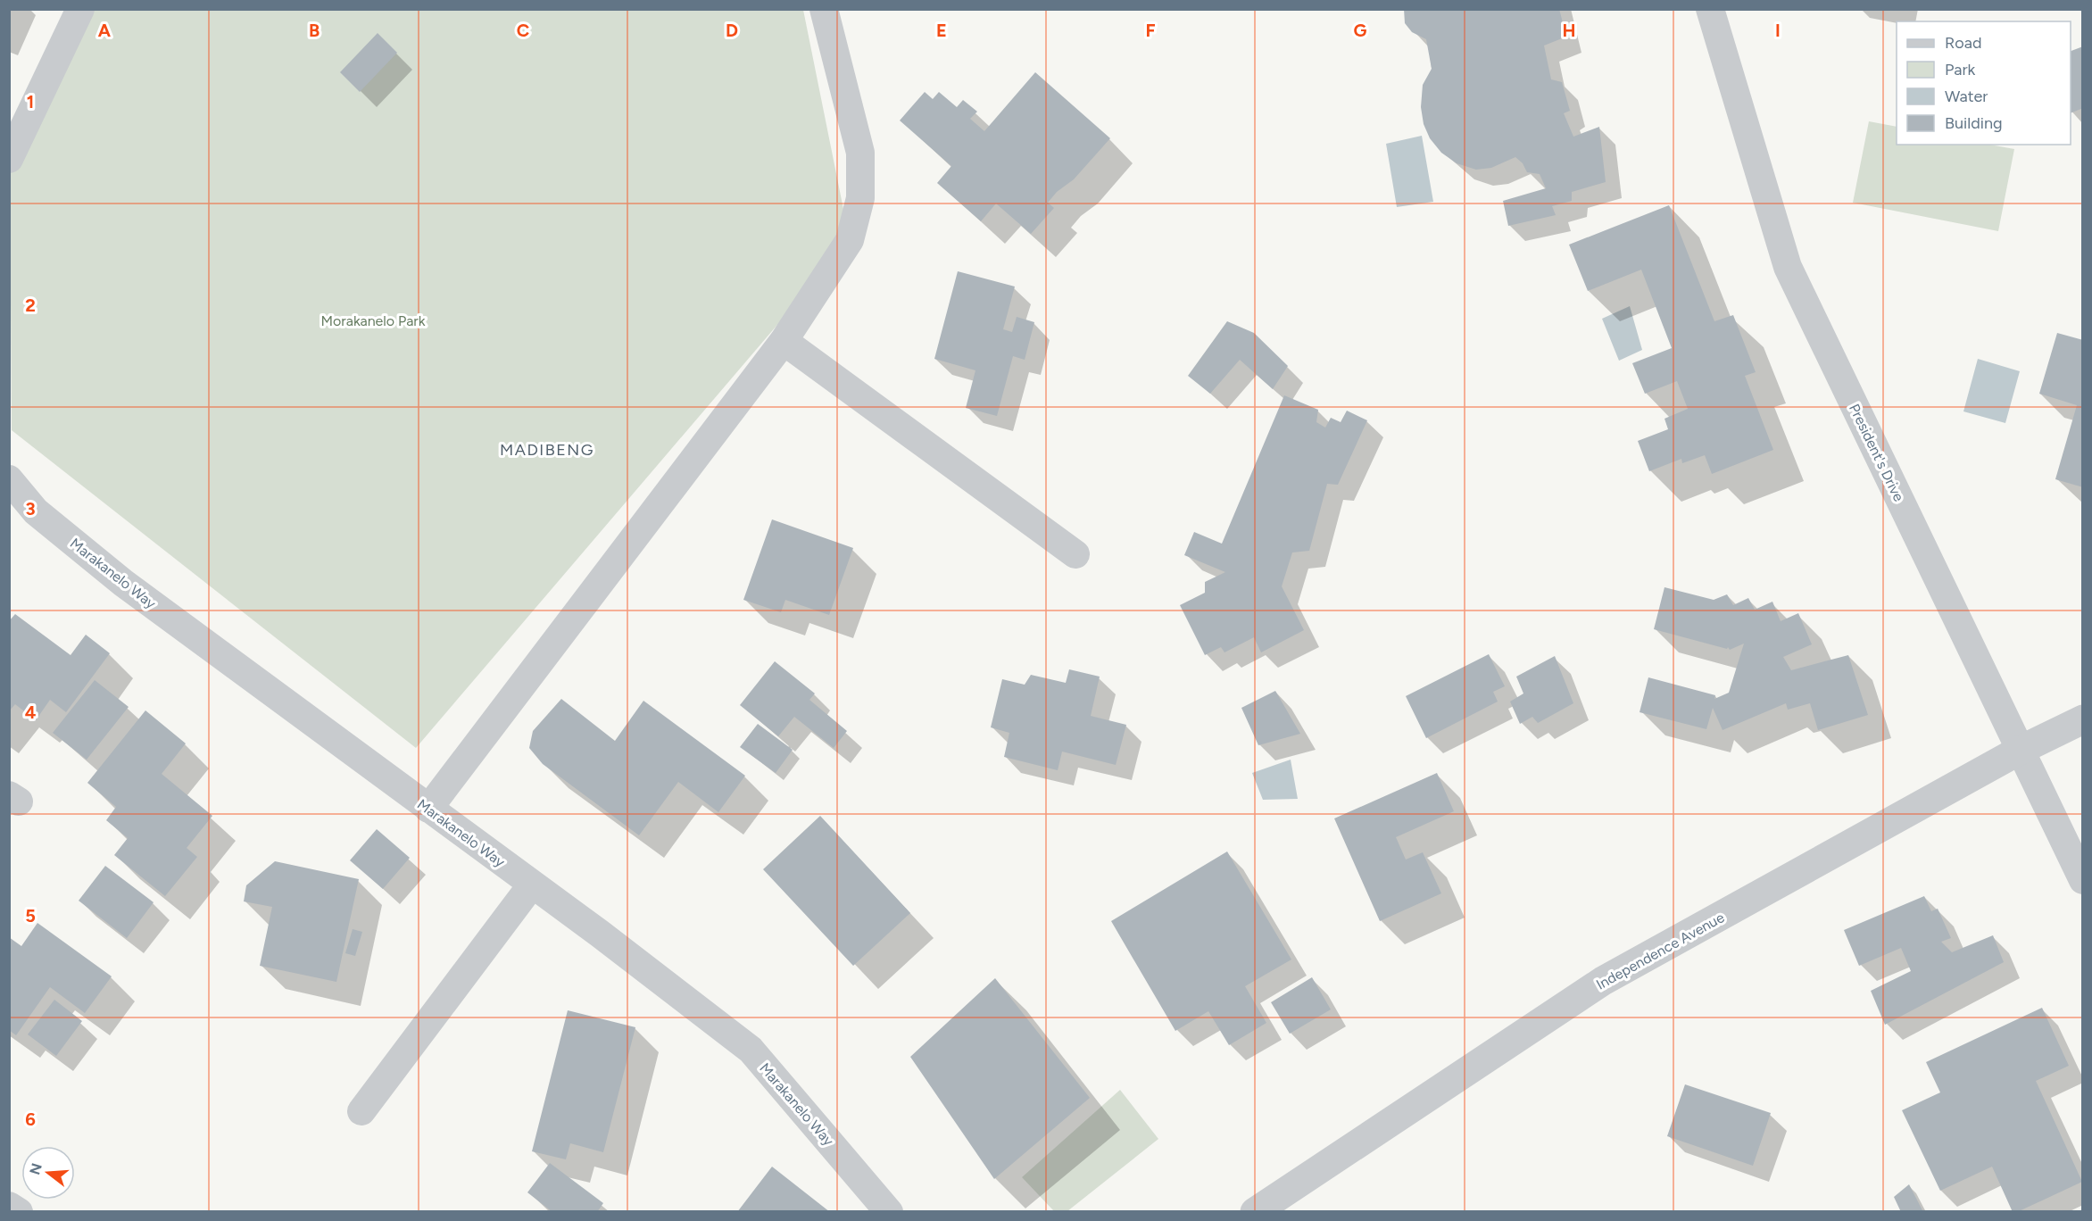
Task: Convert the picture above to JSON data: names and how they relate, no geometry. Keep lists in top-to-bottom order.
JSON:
{
  "streets": {
    "street": ["President's Drive", "Marakanelo Way", "Independence Avenue"]
  },
  "crossings": [
    ["President's Drive", "Independence Avenue"]
  ],
  "districts": ["MADIBENG"],
  "parks": ["Morakanelo Park"],
  "legend": [
    "Road",
    "Park",
    "Water",
    "Building"
  ],
  "north": "left",
  "grid": {
    "columns": [
      "A",
      "B",
      "C",
      "D",
      "E",
      "F",
      "G",
      "H",
      "I"
    ],
    "rows": [
      "1",
      "2",
      "3",
      "4",
      "5",
      "6"
    ]
  }
}
